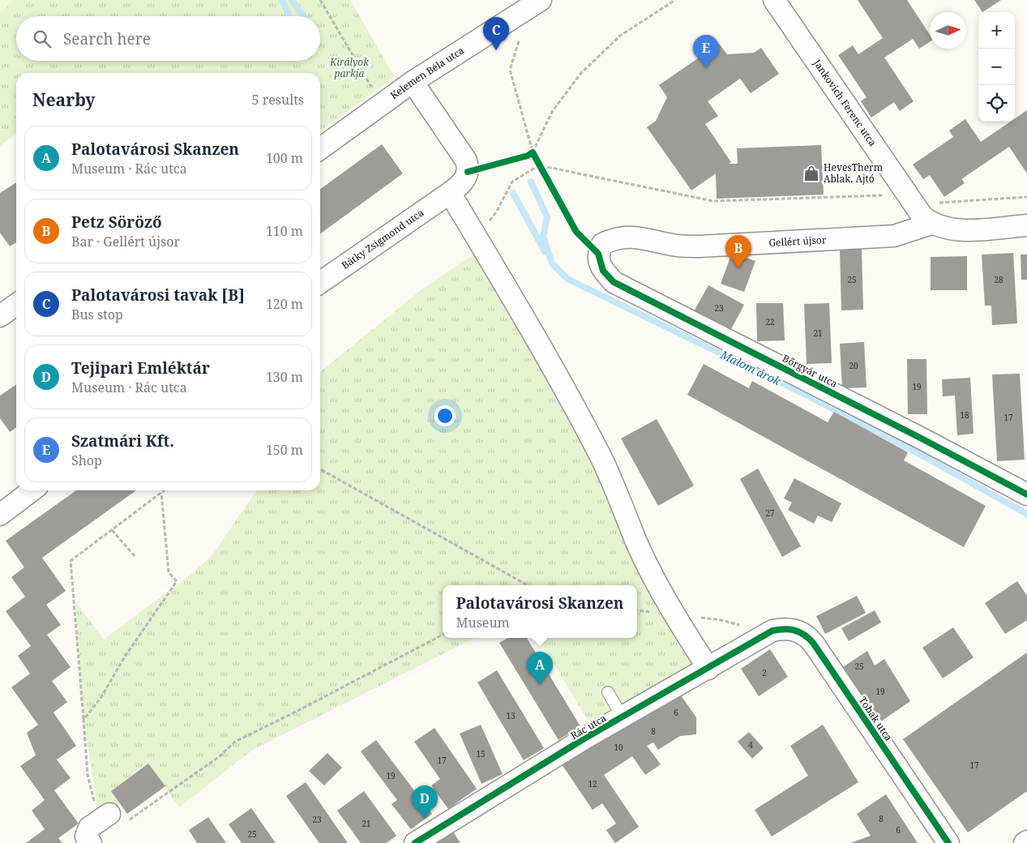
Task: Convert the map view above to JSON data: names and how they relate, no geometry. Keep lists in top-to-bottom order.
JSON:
{
  "streets": {
    "street": [
      "Kelemen Béla utca",
      "Jankovich Ferenc utca",
      "Bátky Zsigmond utca",
      "Gellért újsor",
      "Bőrgyár utca",
      "Tobak utca",
      "Rác utca"
    ]
  },
  "crossings": [
    ["Kelemen Béla utca", "Bátky Zsigmond utca"],
    ["Jankovich Ferenc utca", "Gellért újsor"],
    ["Gellért újsor", "Bőrgyár utca"],
    ["Tobak utca", "Rác utca"]
  ],
  "water": ["Malom árok"],
  "parks": ["Királyok parkja"],
  "places": {
    "shop": ["HevesTherm Ablak, Ajtó"]
  },
  "house_numbers": [
    "25",
    "28",
    "23",
    "22",
    "21",
    "20",
    "19",
    "18",
    "17",
    "27",
    "25",
    "2",
    "19",
    "6",
    "13",
    "8",
    "4",
    "10",
    "15",
    "17",
    "17",
    "19",
    "12",
    "8",
    "23",
    "21",
    "6",
    "25"
  ],
  "north": "right",
  "page": {
    "map_buttons": ["+", "−"],
    "search": "Search here",
    "pins": [
      "C",
      "E",
      "B",
      "A",
      "D"
    ],
    "heading": ["Nearby", "5 results"],
    "list": [
      {
        "mark": "A",
        "name": "Palotavárosi Skanzen",
        "note": "Museum · Rác utca",
        "value": "100 m"
      },
      {
        "mark": "B",
        "name": "Petz Söröző",
        "note": "Bar · Gellért újsor",
        "value": "110 m"
      },
      {
        "mark": "C",
        "name": "Palotavárosi tavak [B]",
        "note": "Bus stop",
        "value": "120 m"
      },
      {
        "mark": "D",
        "name": "Tejipari Emléktár",
        "note": "Museum · Rác utca",
        "value": "130 m"
      },
      {
        "mark": "E",
        "name": "Szatmári Kft.",
        "note": "Shop",
        "value": "150 m"
      }
    ],
    "popup": ["Palotavárosi Skanzen", "Museum"]
  }
}
